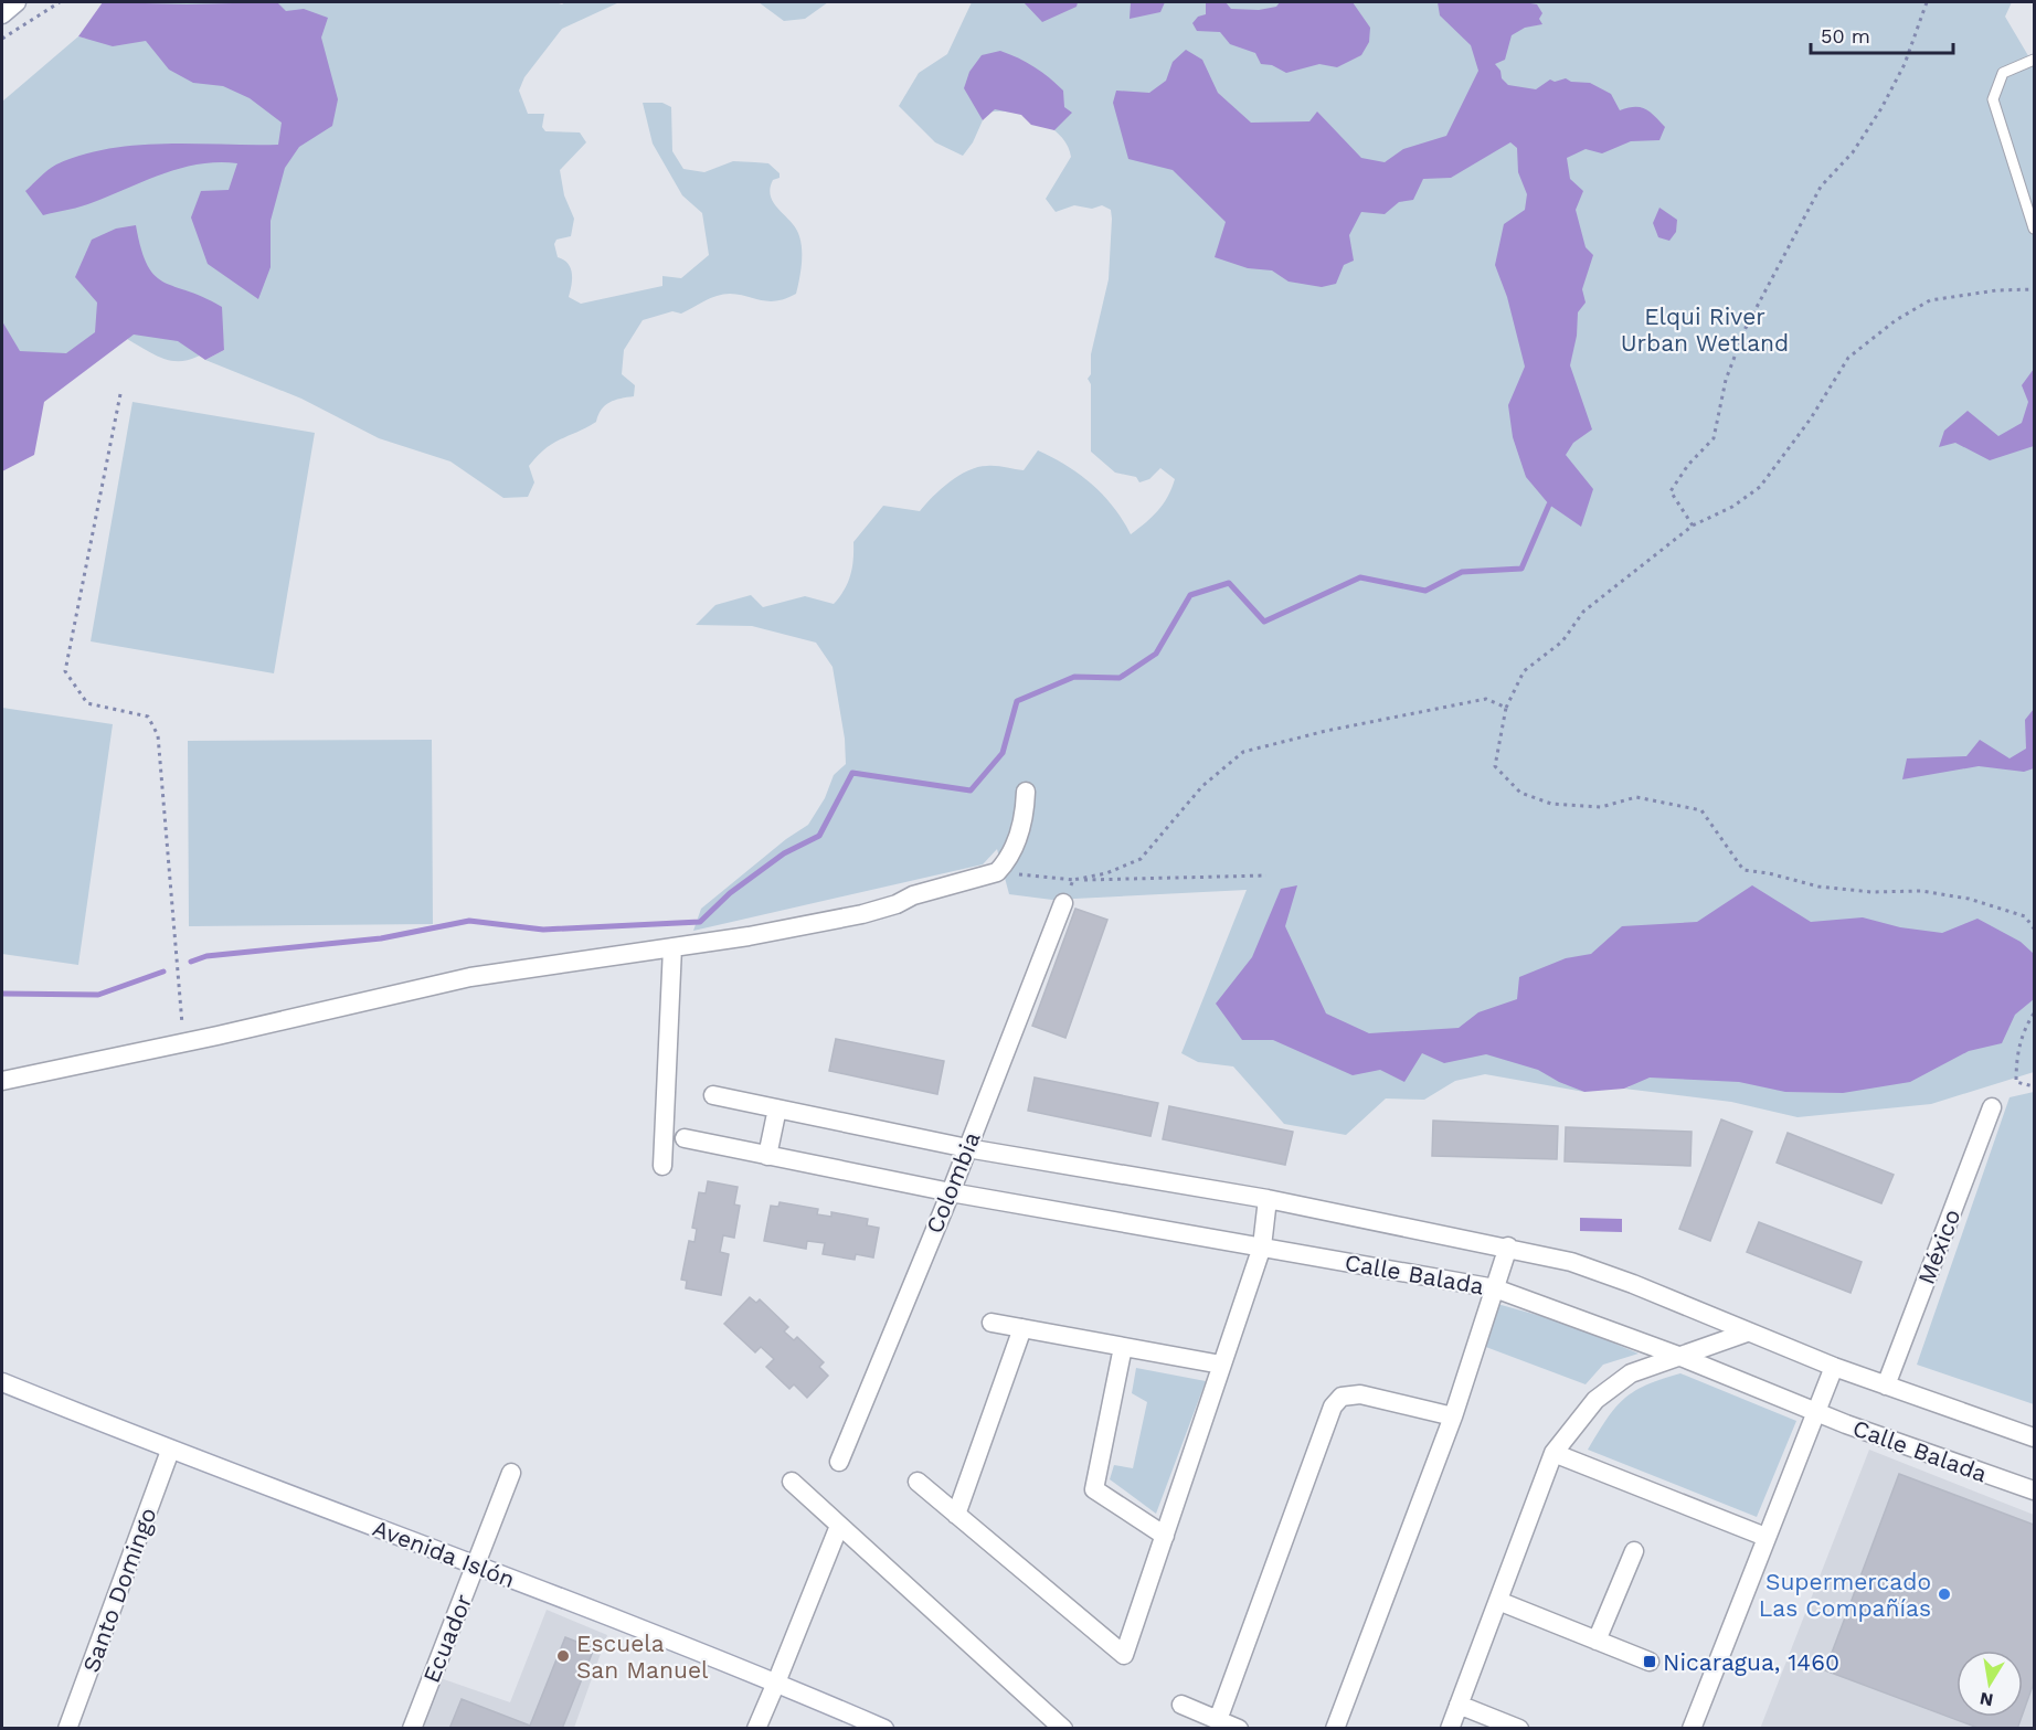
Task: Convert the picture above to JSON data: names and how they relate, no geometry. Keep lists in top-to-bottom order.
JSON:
{
  "streets": {
    "street": [
      "Colombia",
      "México",
      "Calle Balada",
      "Avenida Islón",
      "Santo Domingo",
      "Ecuador"
    ]
  },
  "crossings": [
    ["Colombia", "Calle Balada"],
    ["México", "Calle Balada"],
    ["Avenida Islón", "Santo Domingo"],
    ["Avenida Islón", "Ecuador"]
  ],
  "parks": ["Elqui River Urban Wetland"],
  "places": {
    "other": ["Supermercado Las Compañías", "Escuela San Manuel"],
    "transit": ["Nicaragua, 1460"]
  },
  "scale_bar": "50 m",
  "north": "bottom"
}
